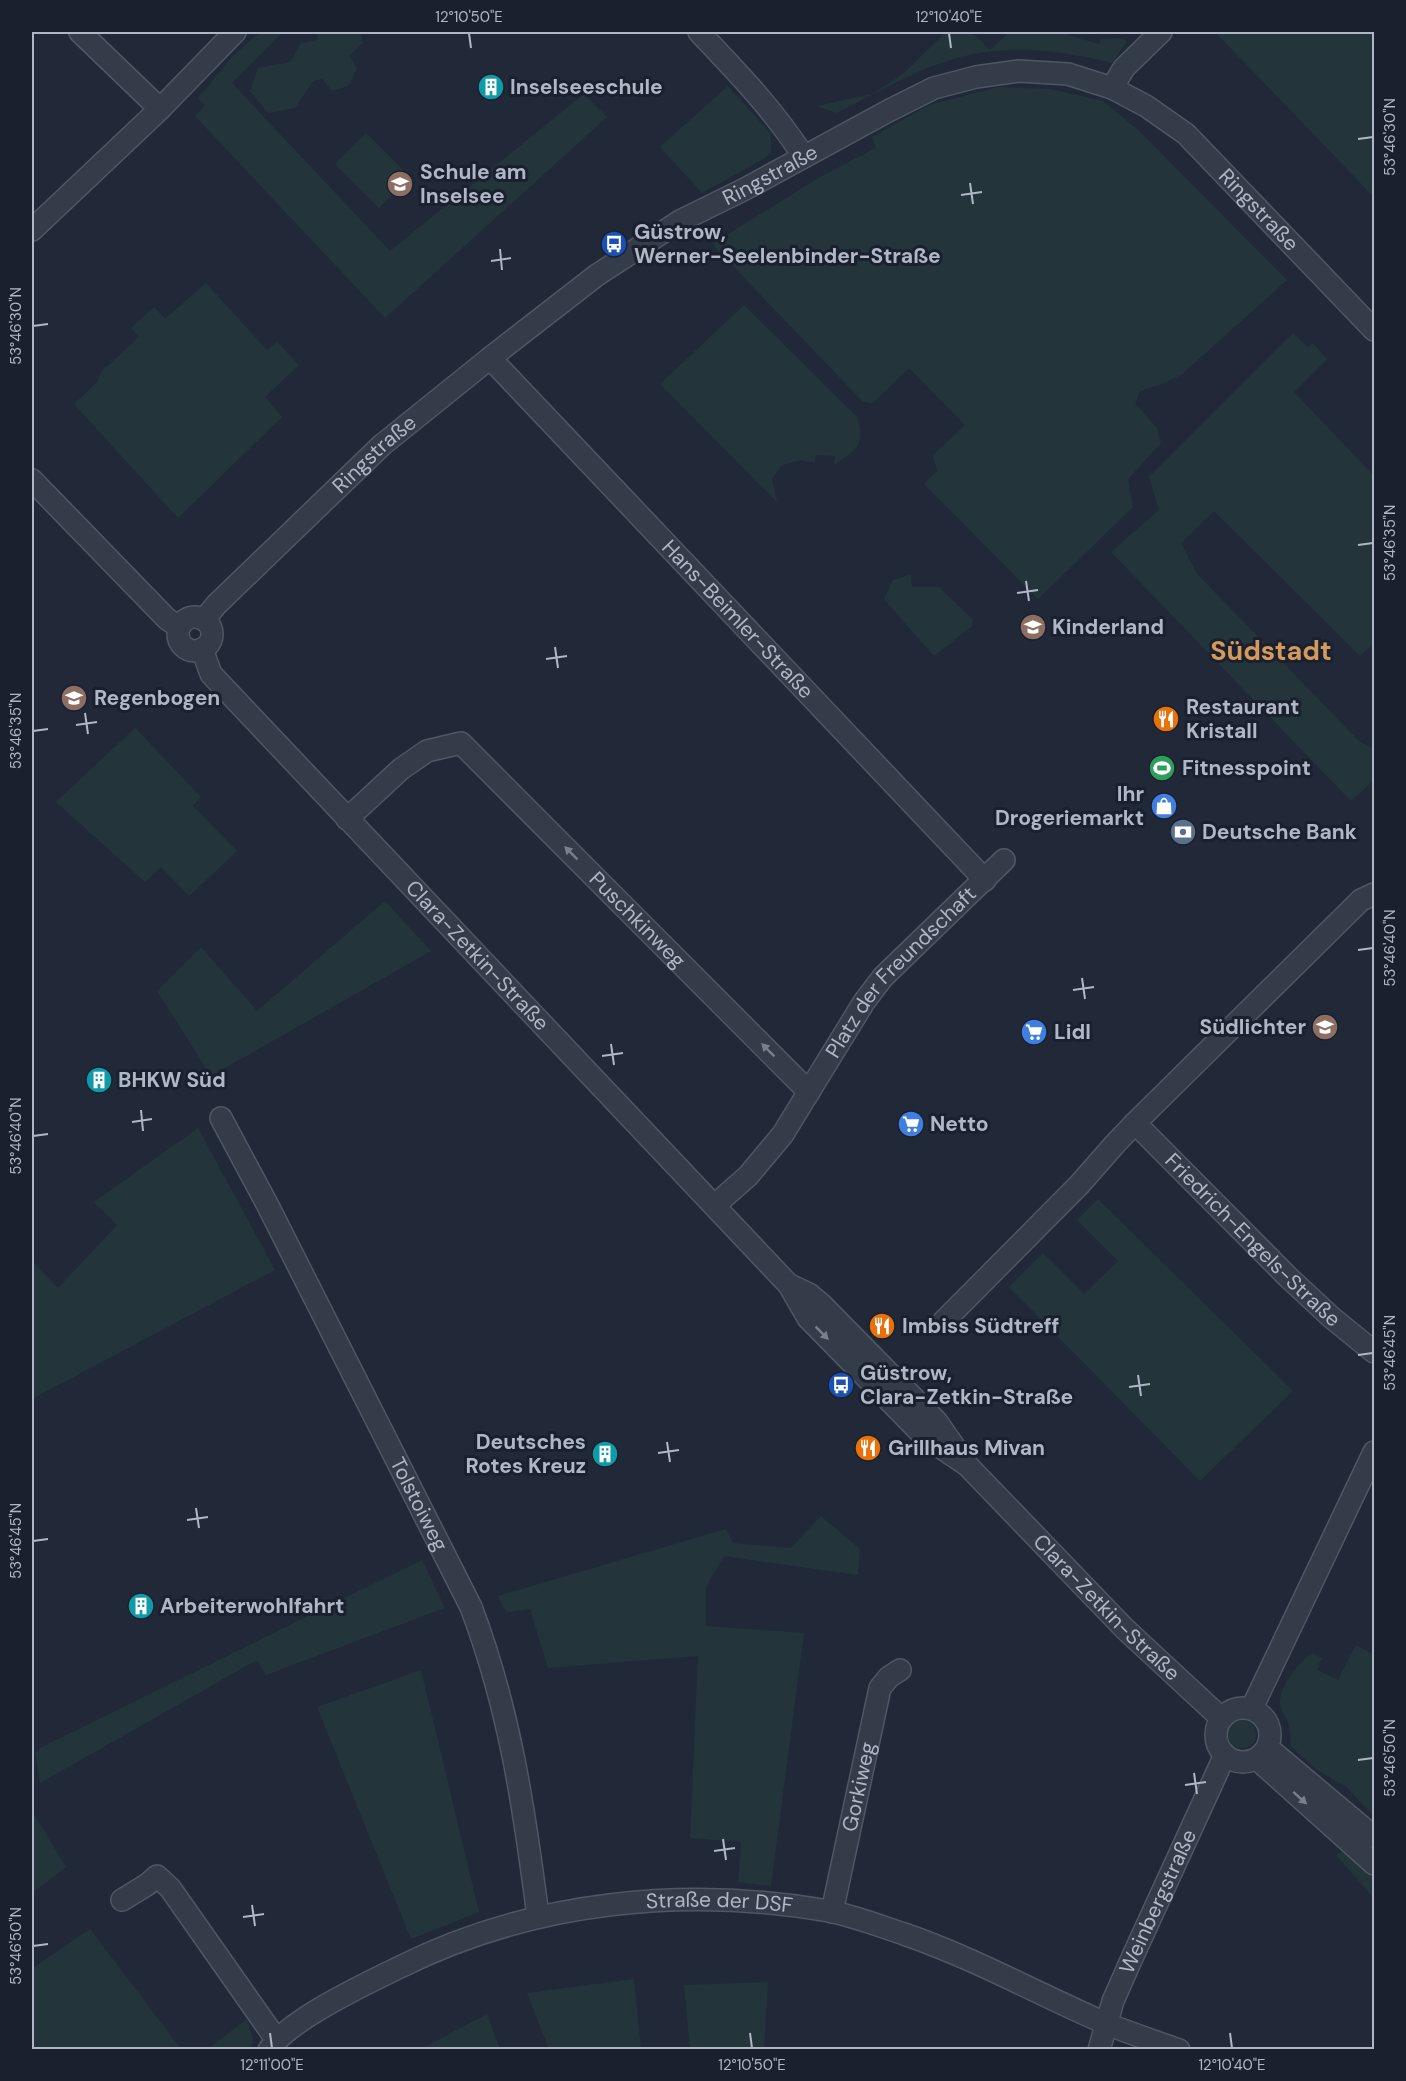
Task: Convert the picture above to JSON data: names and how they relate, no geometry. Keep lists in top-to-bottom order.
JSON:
{
  "streets": {
    "street": [
      "Ringstraße",
      "Hans-Beimler-Straße",
      "Puschkinweg",
      "Clara-Zetkin-Straße",
      "Platz der Freundschaft",
      "Friedrich-Engels-Straße",
      "Tolstoiweg",
      "Gorkiweg",
      "Weinbergstraße",
      "Straße der DSF"
    ]
  },
  "crossings": [
    ["Ringstraße", "Hans-Beimler-Straße"],
    ["Ringstraße", "Clara-Zetkin-Straße"],
    ["Hans-Beimler-Straße", "Platz der Freundschaft"],
    ["Puschkinweg", "Clara-Zetkin-Straße"],
    ["Puschkinweg", "Platz der Freundschaft"],
    ["Clara-Zetkin-Straße", "Weinbergstraße"],
    ["Tolstoiweg", "Straße der DSF"],
    ["Gorkiweg", "Straße der DSF"],
    ["Weinbergstraße", "Straße der DSF"]
  ],
  "one_way": ["Puschkinweg"],
  "districts": ["Südstadt"],
  "places": {
    "building": [
      "Inselseeschule",
      "BHKW Süd",
      "Deutsches Rotes Kreuz",
      "Arbeiterwohlfahrt"
    ],
    "school or university": [
      "Schule am Inselsee",
      "Kinderland",
      "Regenbogen",
      "Südlichter"
    ],
    "bus stop": ["Güstrow, Werner-Seelenbinder-Straße", "Güstrow, Clara-Zetkin-Straße"],
    "restaurant": ["Restaurant Kristall", "Imbiss Südtreff", "Grillhaus Mivan"],
    "sports": ["Fitnesspoint"],
    "shop": ["Ihr Drogeriemarkt"],
    "bank": ["Deutsche Bank"],
    "supermarket": ["Lidl", "Netto"]
  },
  "coordinates": [
    "12°10'50\"E",
    "12°10'40\"E",
    "53°46'30\"N",
    "53°46'35\"N",
    "53°46'40\"N",
    "53°46'45\"N",
    "53°46'50\"N",
    "12°11'00\"E"
  ]
}
